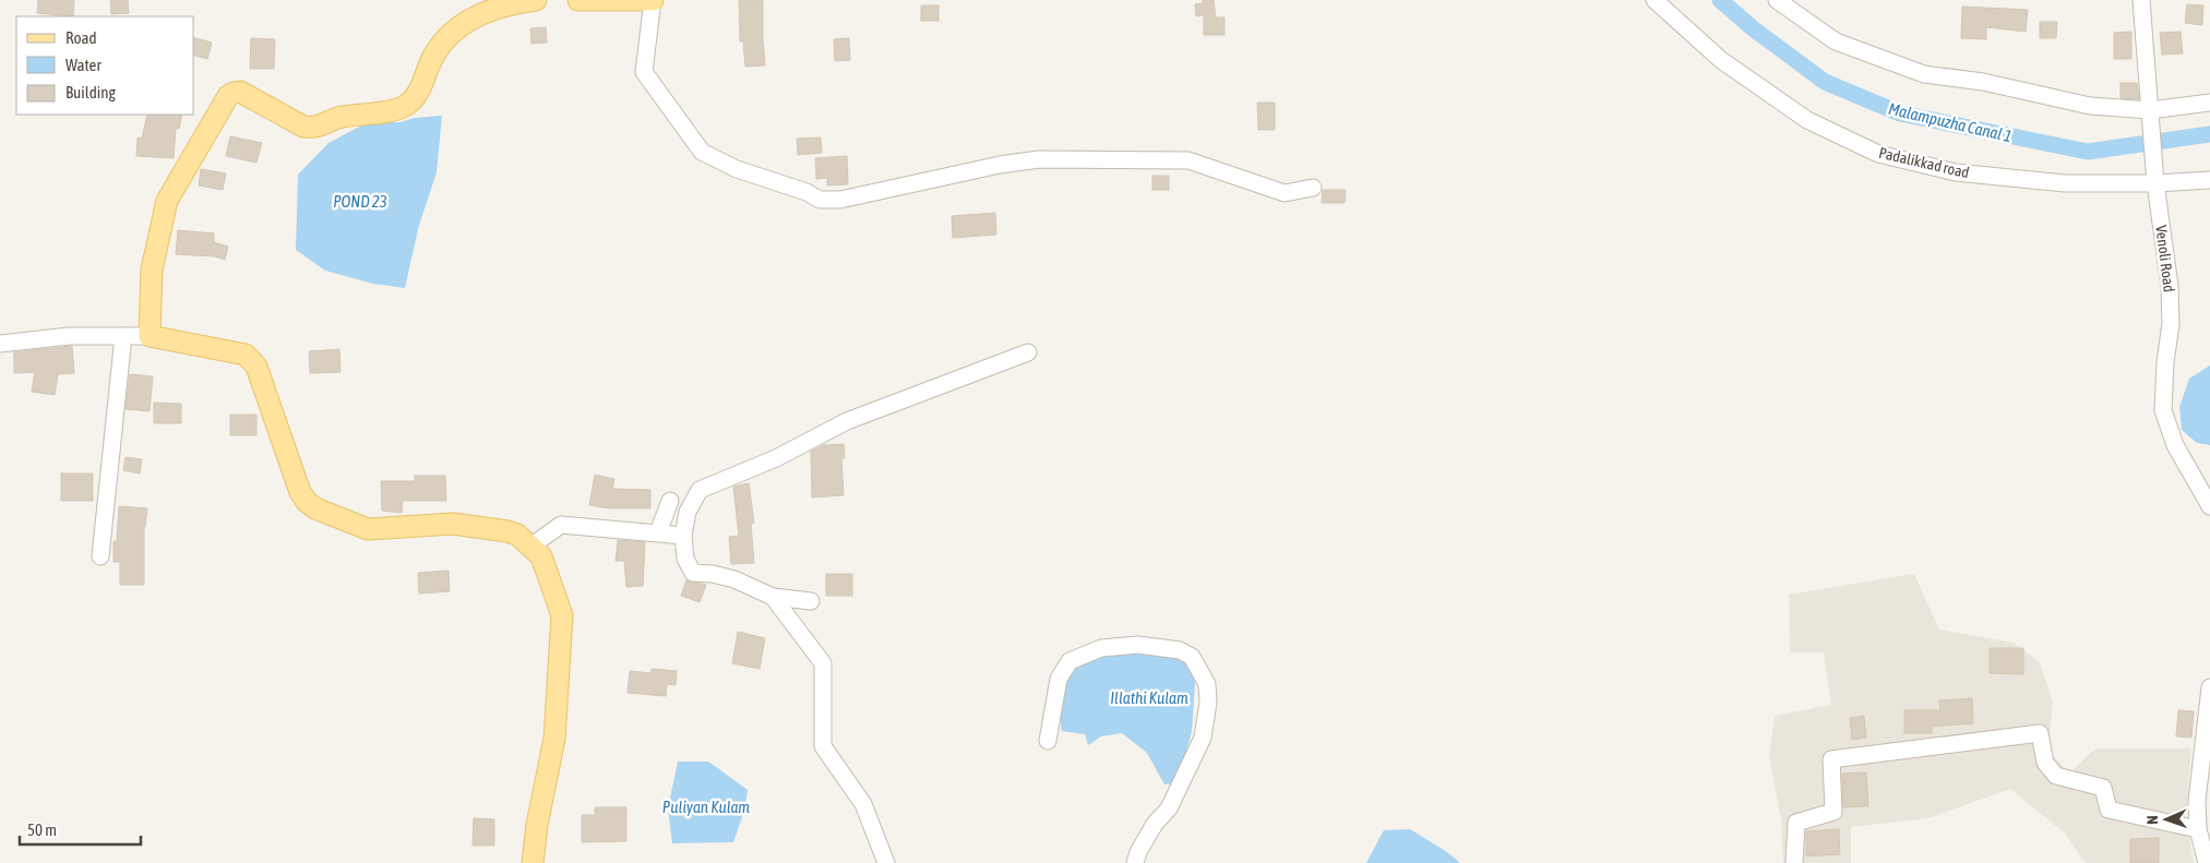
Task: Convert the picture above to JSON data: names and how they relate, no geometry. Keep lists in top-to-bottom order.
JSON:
{
  "streets": {
    "street": ["Padalikkad road", "Venoli Road"]
  },
  "crossings": [
    ["Padalikkad road", "Venoli Road"]
  ],
  "water": [
    "Malampuzha Canal 1",
    "POND 23",
    "Illathi Kulam",
    "Puliyan Kulam"
  ],
  "legend": ["Road", "Water", "Building"],
  "scale_bar": "50 m",
  "north": "left"
}
